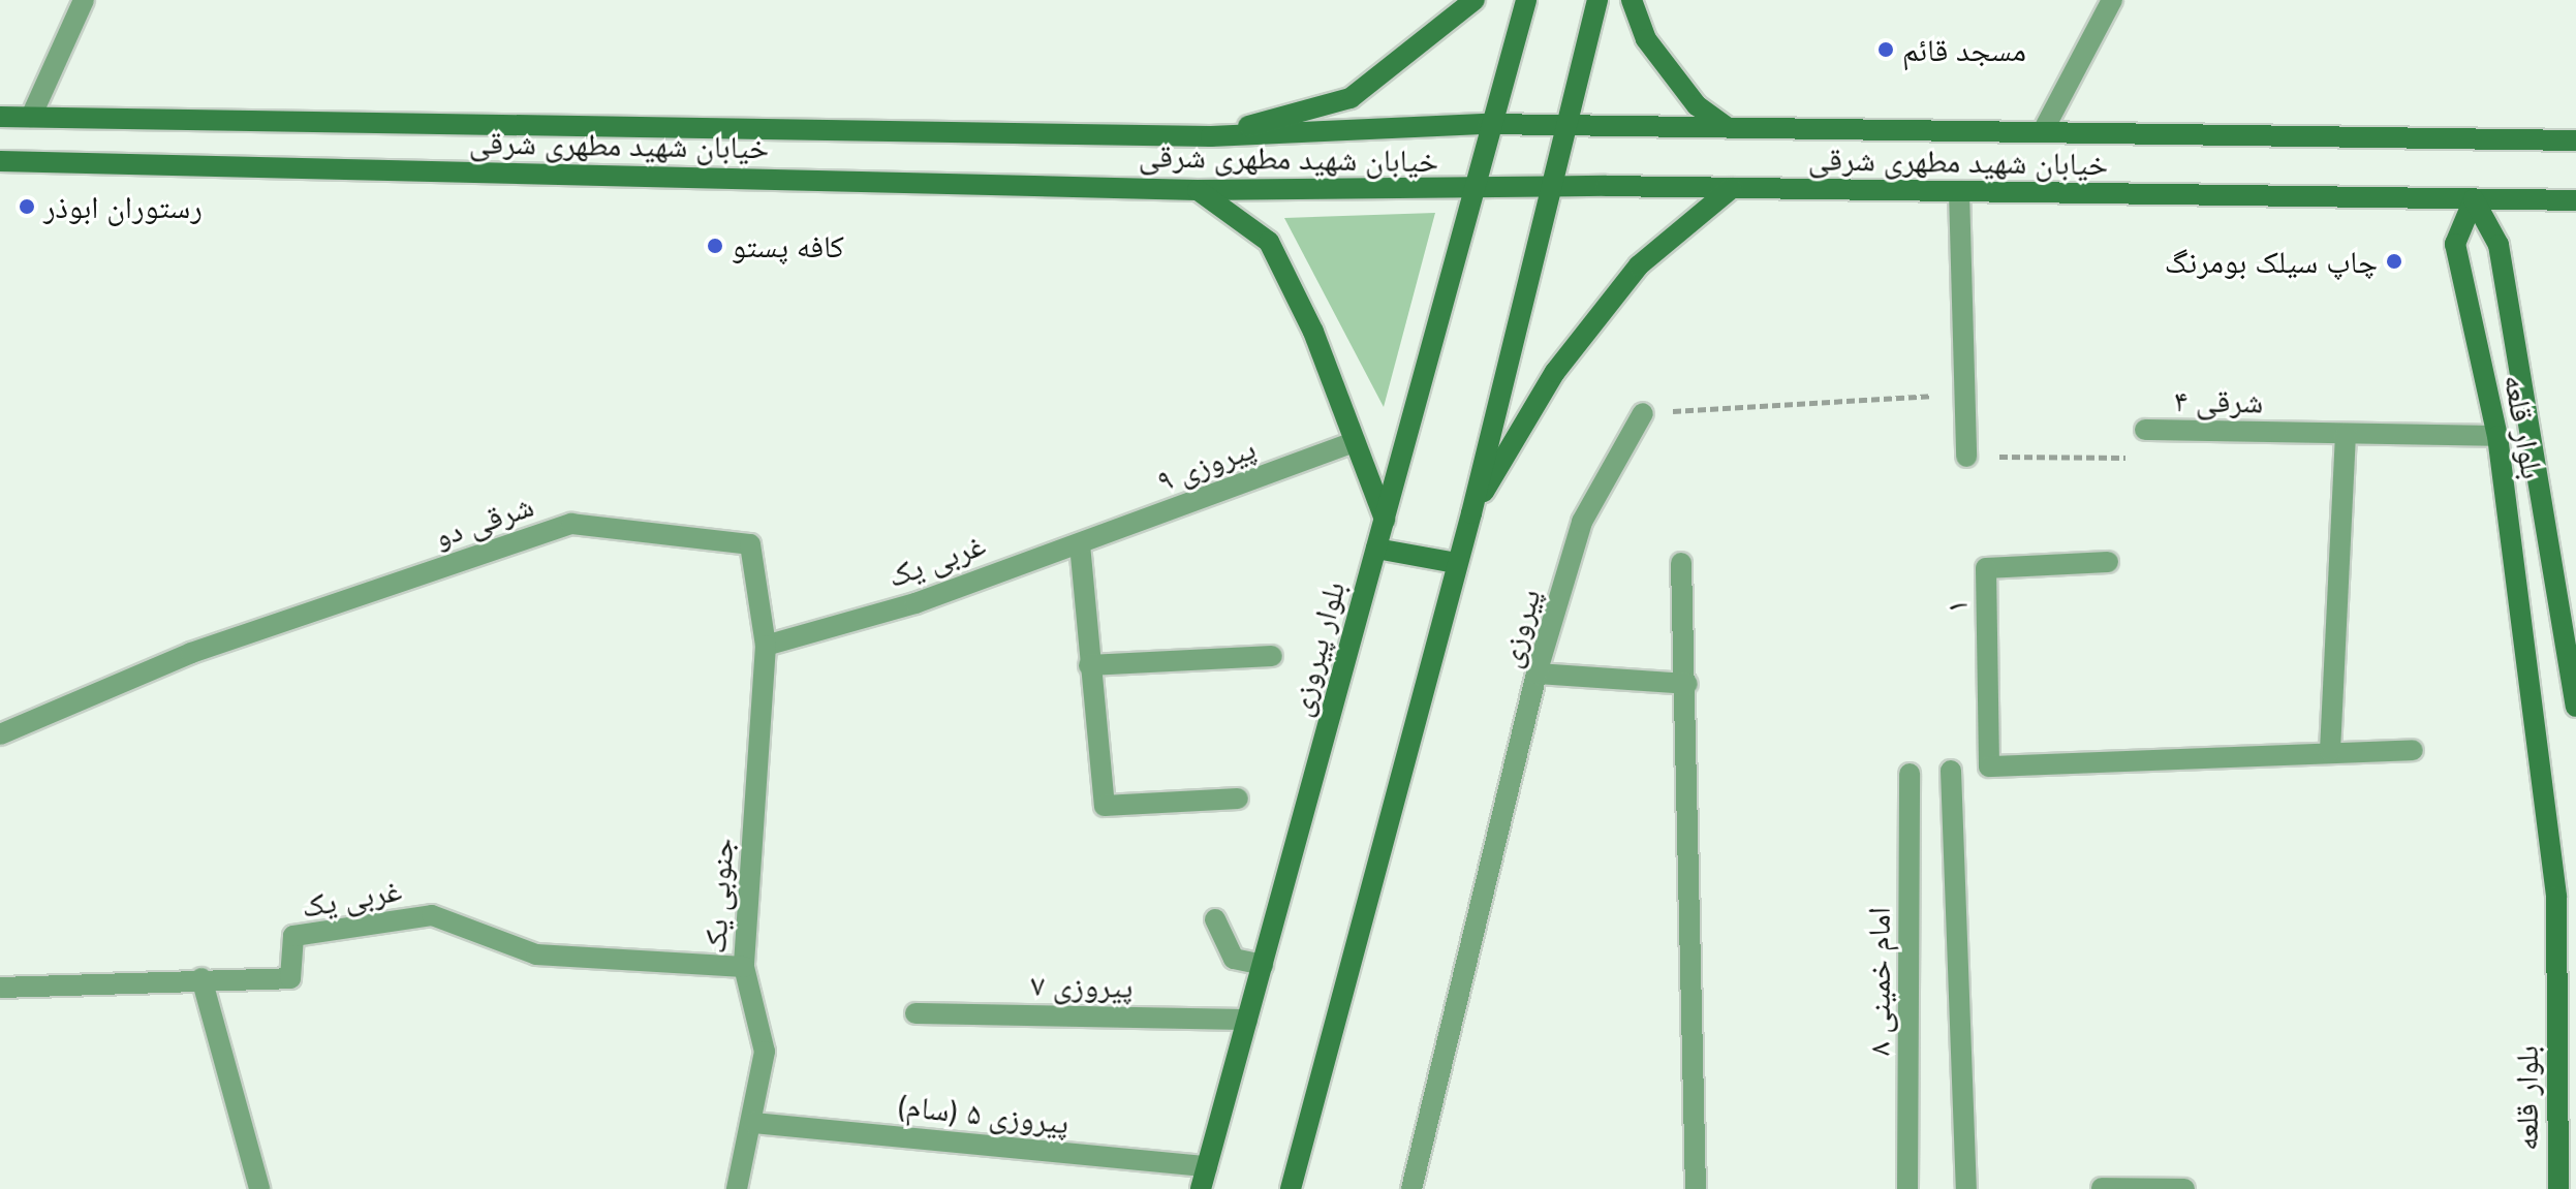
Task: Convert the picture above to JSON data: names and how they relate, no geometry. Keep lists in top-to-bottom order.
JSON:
{
  "streets": {
    "main road": ["خیابان شهید مطهری شرقی", "بلوار قلعه", "بلوار پیروزی"],
    "street": [
      "شرقی ۴",
      "پیروزی ۹",
      "شرقی دو",
      "غربی یک",
      "۱",
      "پیروزی",
      "جنوبی یک",
      "امام خمینی ۸",
      "پیروزی ۷",
      "پیروزی ۵ (سام)"
    ]
  },
  "crossings": [
    ["خیابان شهید مطهری شرقی", "بلوار قلعه"],
    ["خیابان شهید مطهری شرقی", "بلوار پیروزی"],
    ["شرقی ۴", "بلوار قلعه"],
    ["پیروزی ۹", "غربی یک"],
    ["شرقی دو", "جنوبی یک"],
    ["غربی یک", "جنوبی یک"],
    ["بلوار پیروزی", "پیروزی ۷"],
    ["بلوار پیروزی", "پیروزی ۵ (سام)"],
    ["جنوبی یک", "پیروزی ۵ (سام)"]
  ],
  "places": [
    "مسجد قائم",
    "رستوران ابوذر",
    "کافه پستو",
    "چاپ سیلک بومرنگ"
  ]
}
